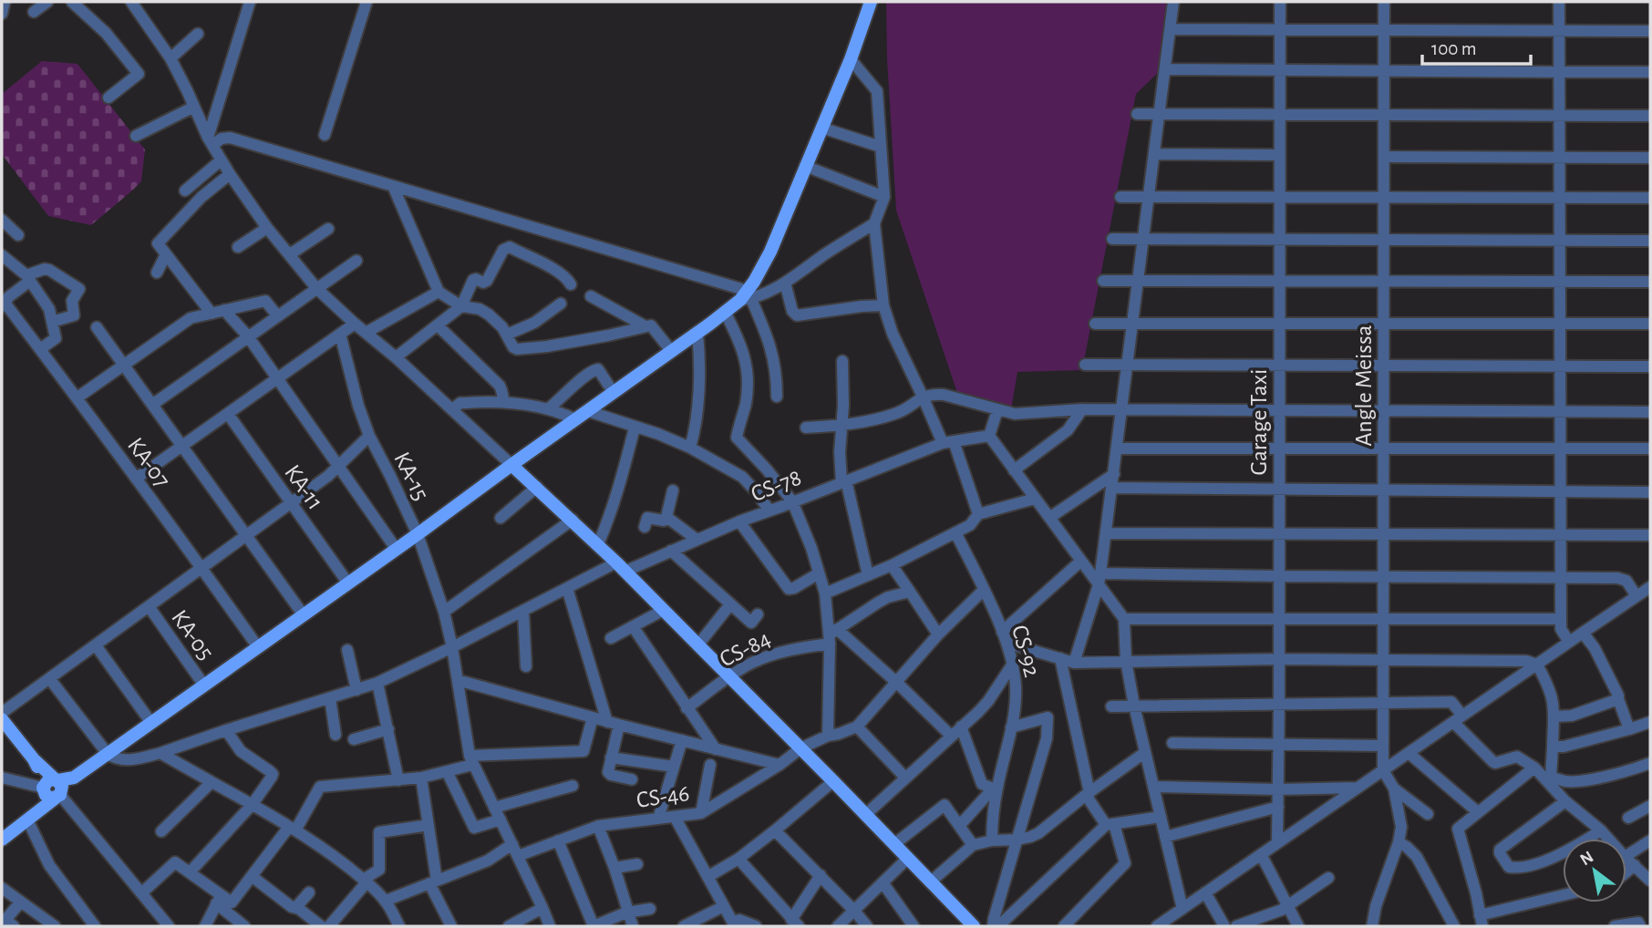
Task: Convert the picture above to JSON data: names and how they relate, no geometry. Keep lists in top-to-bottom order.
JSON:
{
  "streets": {
    "street": [
      "Angle Meissa",
      "Garage Taxi",
      "KA-07",
      "KA-15",
      "CS-78",
      "KA-11",
      "KA-05",
      "CS-84",
      "CS-92",
      "CS-46"
    ]
  },
  "crossings": [
    ["KA-15", "CS-78"],
    ["KA-15", "CS-46"]
  ],
  "scale_bar": "100 m",
  "north": "top left"
}
